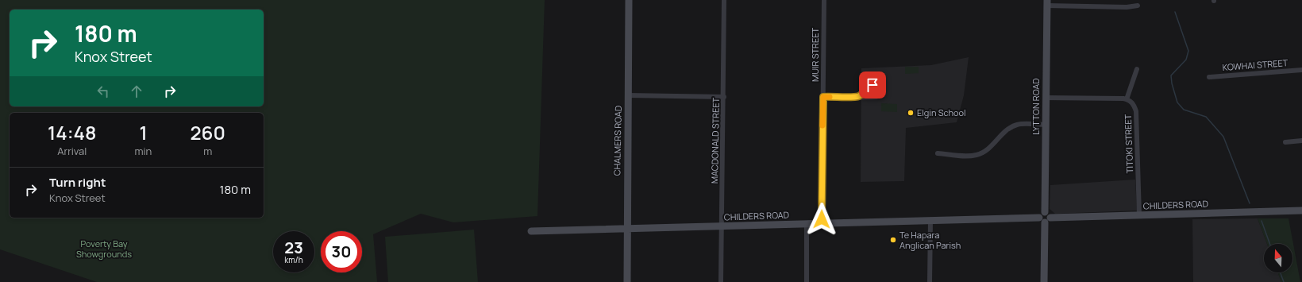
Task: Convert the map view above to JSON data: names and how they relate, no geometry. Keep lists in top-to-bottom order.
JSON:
{
  "streets": {
    "street": [
      "MUIR STREET",
      "KOWHAI STREET",
      "LYTTON ROAD",
      "CHALMERS ROAD",
      "MACDONALD STREET",
      "TITOKI STREET",
      "CHILDERS ROAD"
    ]
  },
  "crossings": [
    ["MUIR STREET", "CHILDERS ROAD"],
    ["LYTTON ROAD", "CHILDERS ROAD"],
    ["CHALMERS ROAD", "CHILDERS ROAD"],
    ["MACDONALD STREET", "CHILDERS ROAD"],
    ["TITOKI STREET", "CHILDERS ROAD"]
  ],
  "parks": ["Poverty Bay Showgrounds"],
  "places": ["Elgin School", "Te Hapara Anglican Parish"],
  "north": "top",
  "page": {
    "turn": ["180 m", "Knox Street"],
    "eta": [
      "14:48",
      "Arrival",
      "1",
      "min",
      "260",
      "m"
    ],
    "list": [
      {
        "name": "Turn right",
        "note": "Knox Street",
        "value": "180 m"
      }
    ],
    "speed": "23 km/h",
    "limit": "30"
  }
}
